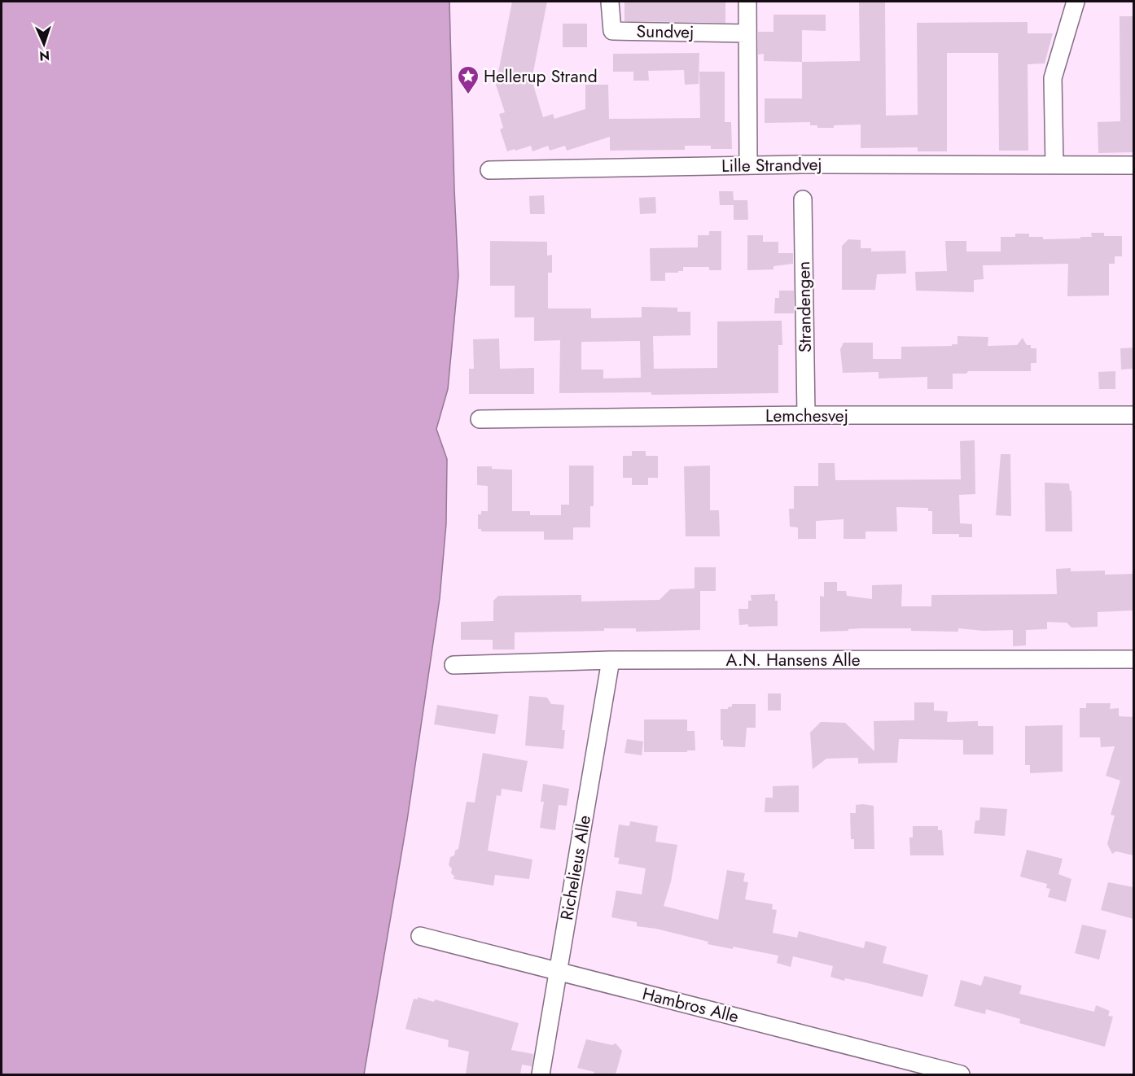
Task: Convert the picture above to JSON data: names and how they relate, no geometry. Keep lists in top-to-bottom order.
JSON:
{
  "streets": {
    "street": [
      "Sundvej",
      "Lille Strandvej",
      "Strandengen",
      "Lemchesvej",
      "A.N. Hansens Alle",
      "Richelieus Alle",
      "Hambros Alle"
    ]
  },
  "crossings": [
    ["Strandengen", "Lemchesvej"],
    ["A.N. Hansens Alle", "Richelieus Alle"],
    ["Richelieus Alle", "Hambros Alle"]
  ],
  "places": {
    "place": ["Hellerup Strand"]
  },
  "north": "bottom"
}
